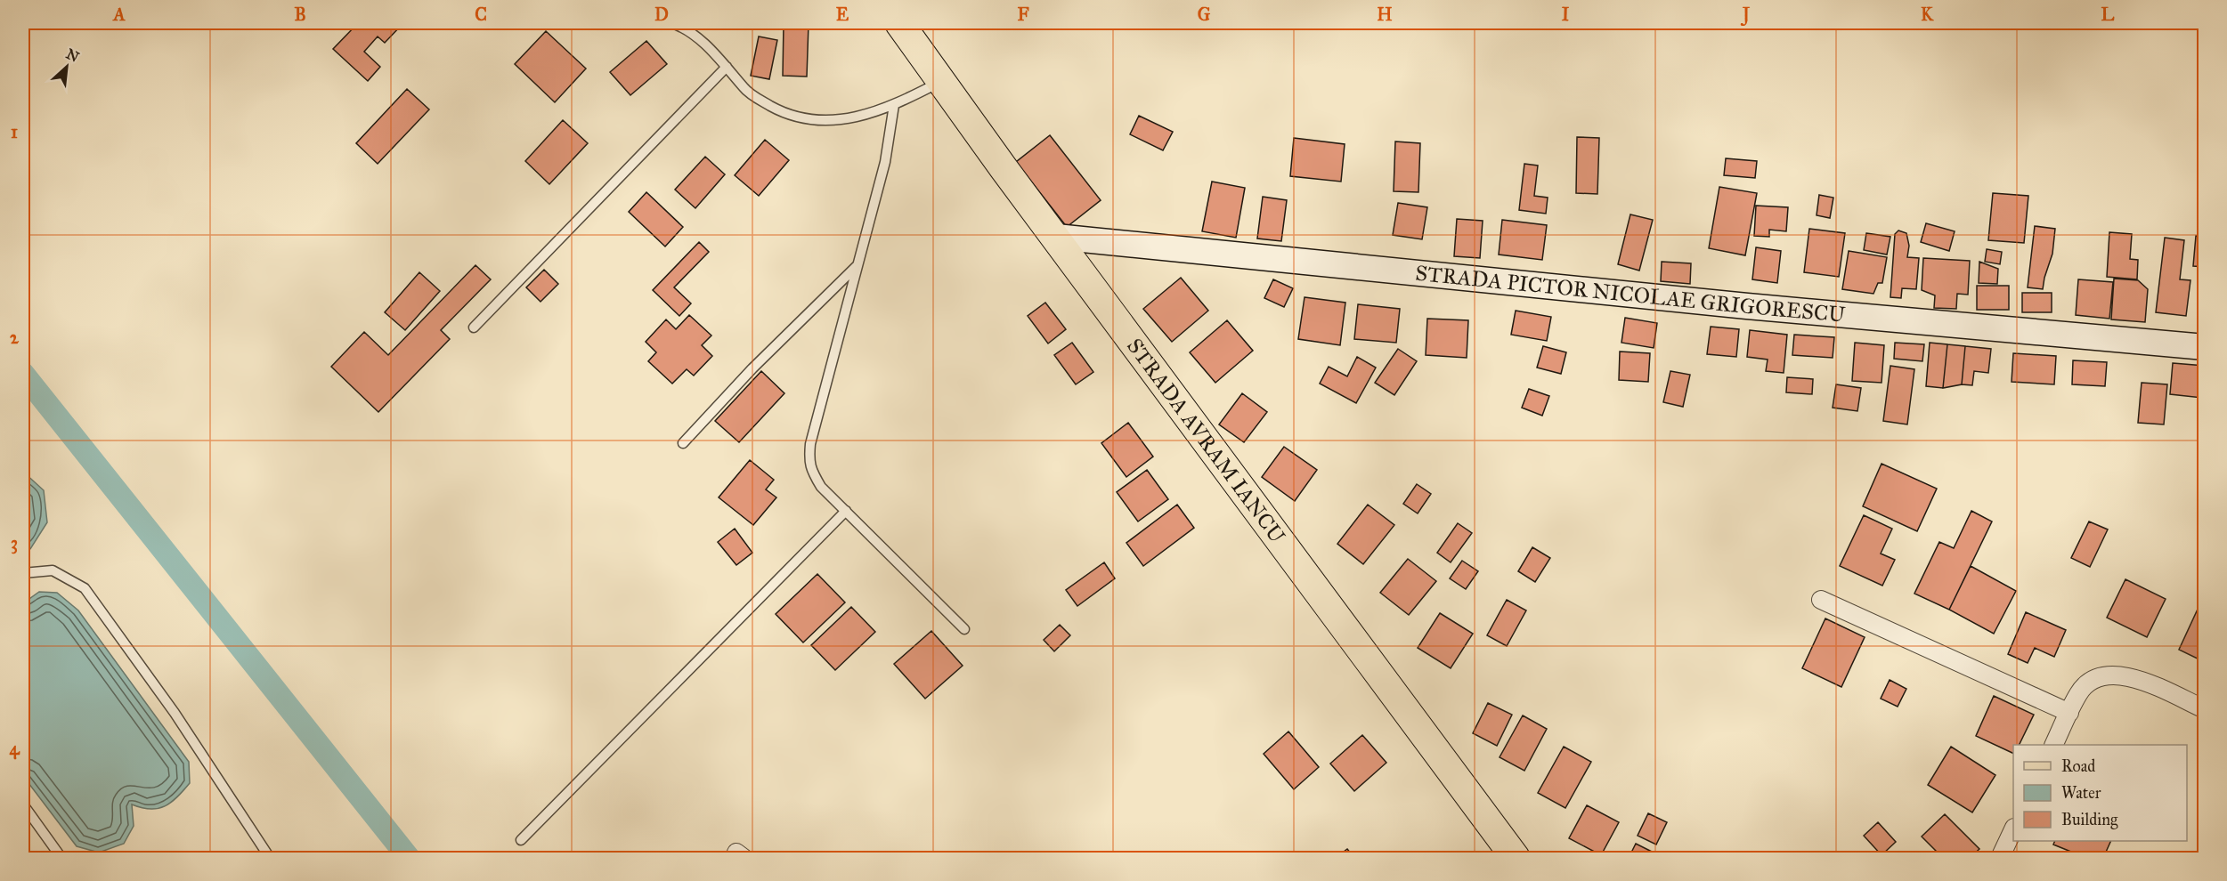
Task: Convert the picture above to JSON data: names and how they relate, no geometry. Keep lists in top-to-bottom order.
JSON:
{
  "streets": {
    "main road": ["STRADA PICTOR NICOLAE GRIGORESCU", "STRADA AVRAM IANCU"]
  },
  "crossings": [
    ["STRADA PICTOR NICOLAE GRIGORESCU", "STRADA AVRAM IANCU"]
  ],
  "legend": ["Road", "Water", "Building"],
  "north": "top right",
  "grid": {
    "columns": [
      "A",
      "B",
      "C",
      "D",
      "E",
      "F",
      "G",
      "H",
      "I",
      "J",
      "K",
      "L"
    ],
    "rows": [
      "1",
      "2",
      "3",
      "4"
    ]
  }
}
